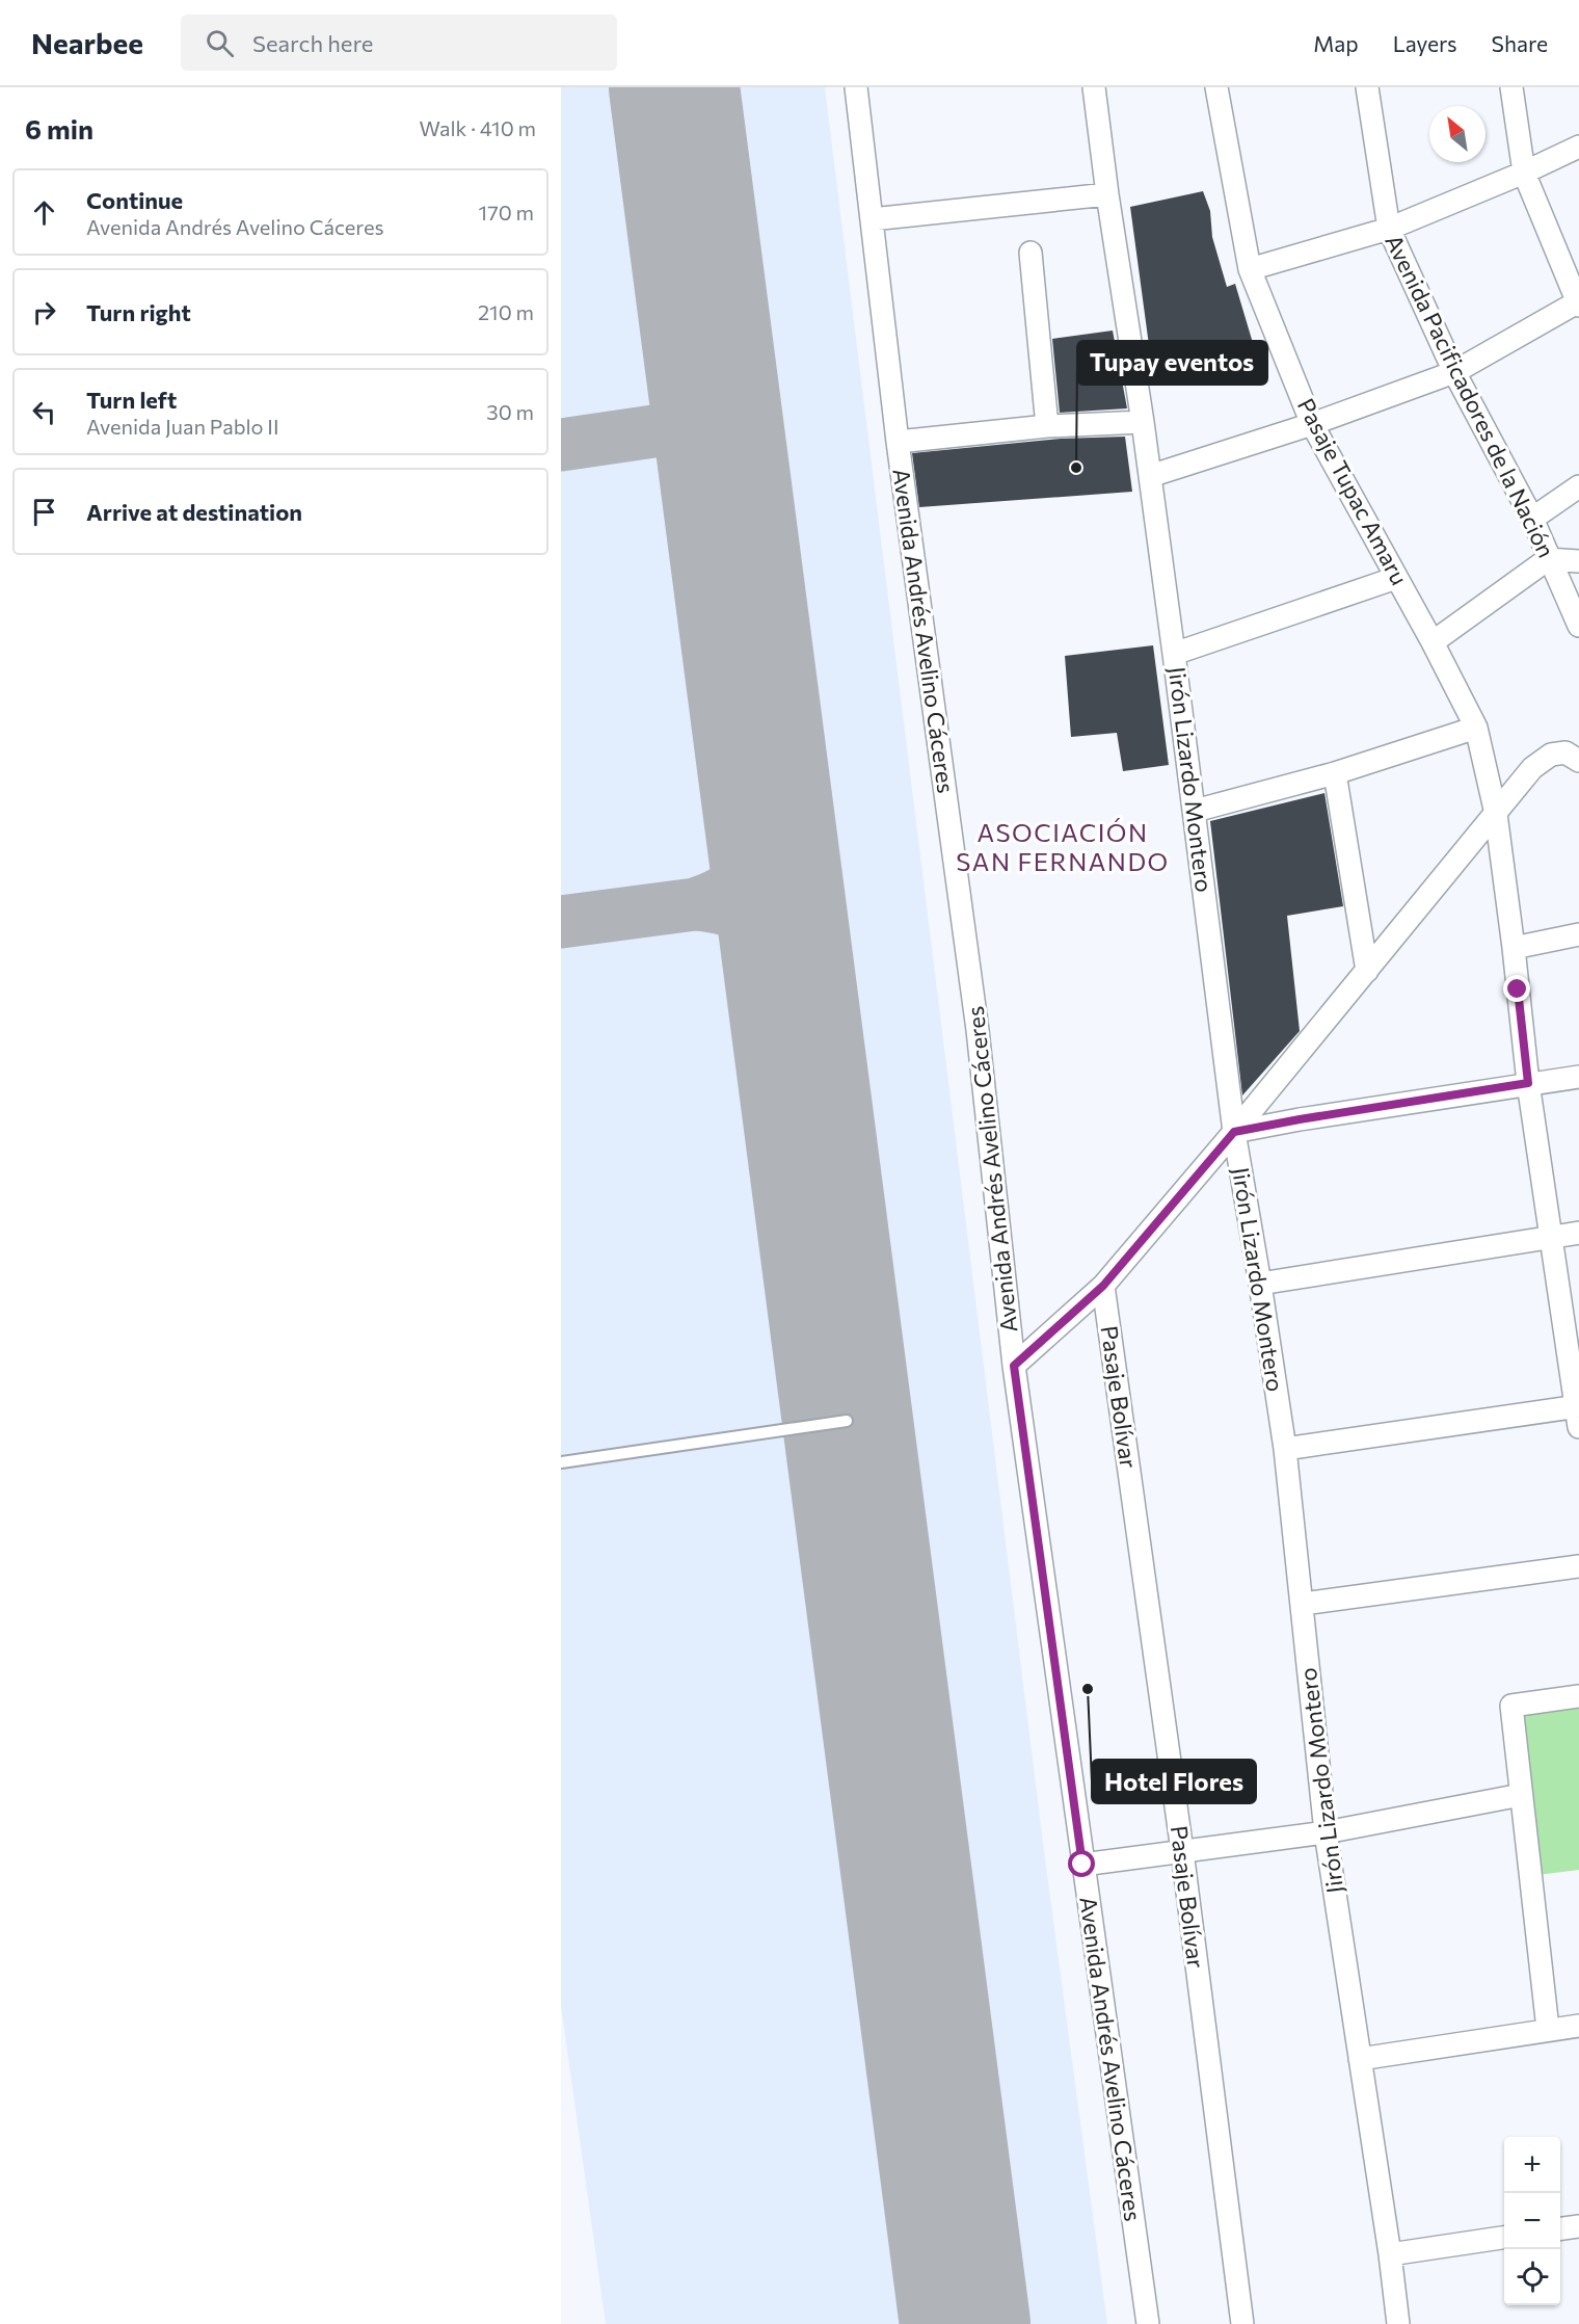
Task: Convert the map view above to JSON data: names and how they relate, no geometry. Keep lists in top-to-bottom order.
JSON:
{
  "streets": {
    "street": [
      "Avenida Pacificadores de la Nación",
      "Pasaje Tupac Amaru",
      "Avenida Andrés Avelino Cáceres",
      "Jirón Lizardo Montero",
      "Pasaje Bolívar"
    ]
  },
  "districts": ["ASOCIACIÓN SAN FERNANDO"],
  "places": ["Tupay eventos", "Hotel Flores"],
  "north": "top left",
  "page": {
    "header": "Nearbee",
    "search": "Search here",
    "nav": ["Map", "Layers", "Share"],
    "heading": ["6 min", "Walk · 410 m"],
    "list": [
      ["Continue", "Avenida Andrés Avelino Cáceres", "170 m"],
      ["Turn right", "210 m"],
      ["Turn left", "Avenida Juan Pablo II", "30 m"],
      "Arrive at destination"
    ],
    "map_buttons": ["+", "−"]
  }
}
